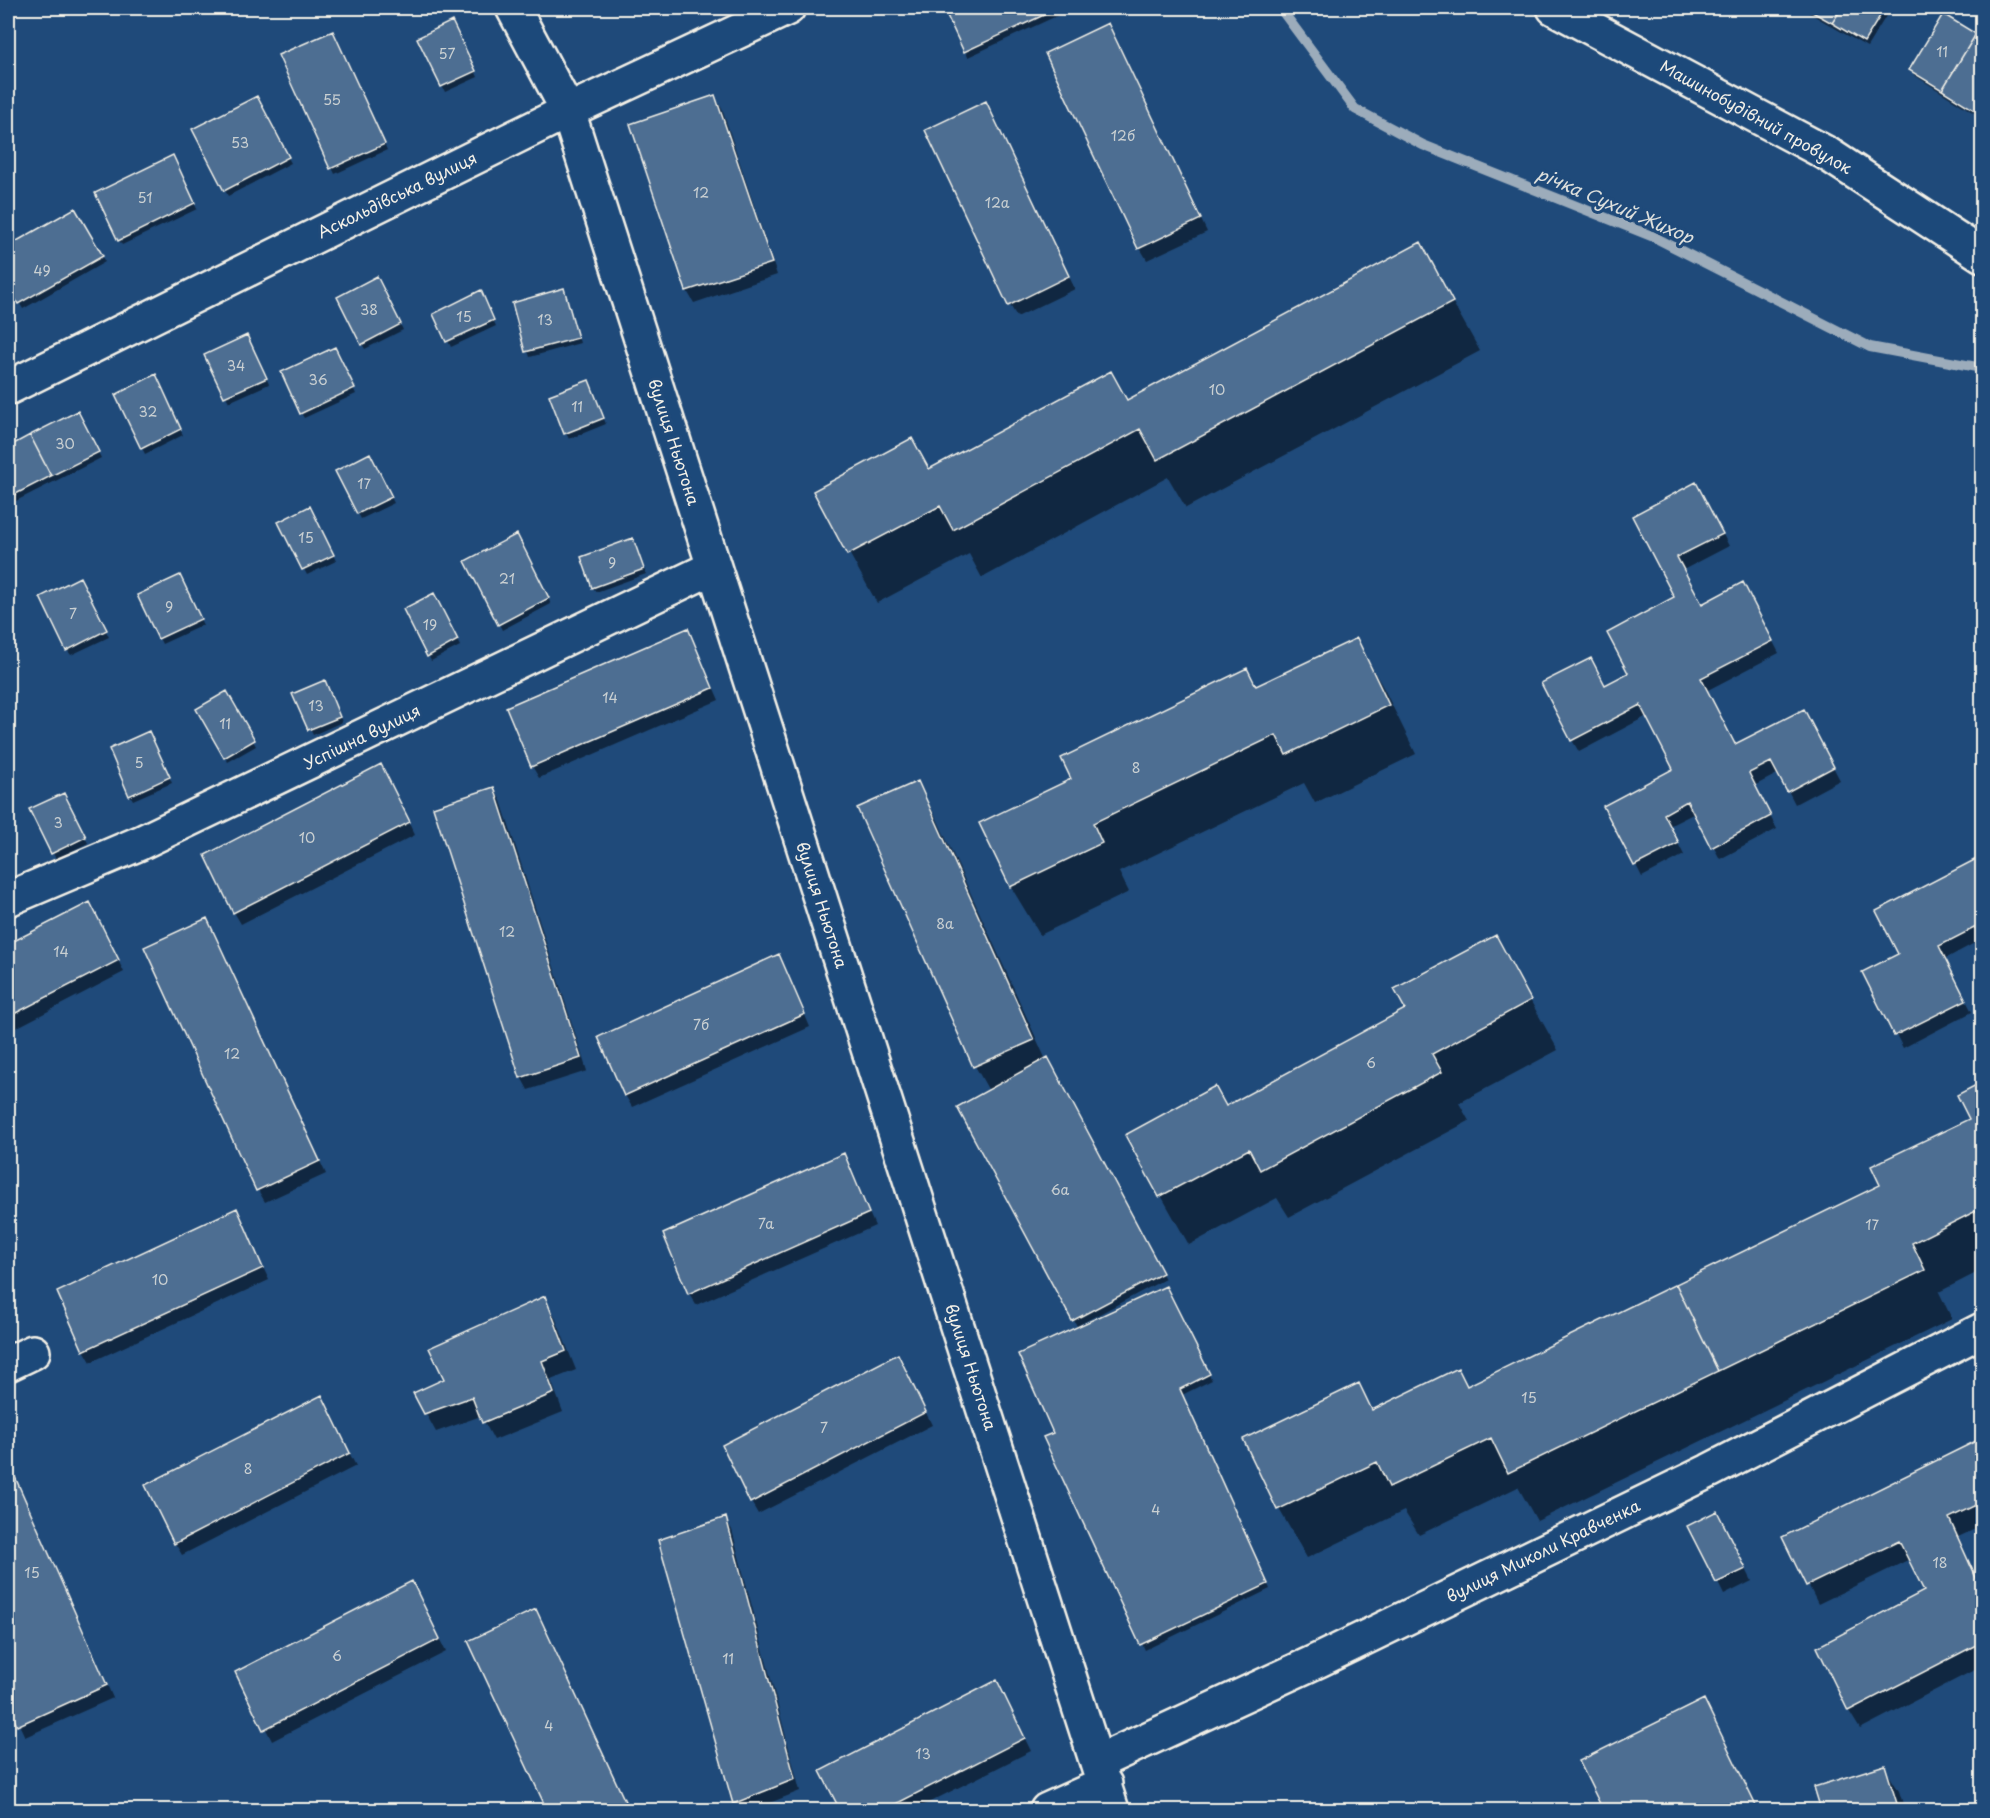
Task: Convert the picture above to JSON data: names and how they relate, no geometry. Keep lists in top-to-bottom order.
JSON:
{
  "streets": {
    "street": [
      "Машинобудівний провулок",
      "Аскольдівська вулиця",
      "вулиця Ньютона",
      "Успішна вулиця",
      "вулиця Миколи Кравченка"
    ]
  },
  "crossings": [
    ["Аскольдівська вулиця", "вулиця Ньютона"],
    ["вулиця Ньютона", "Успішна вулиця"],
    ["вулиця Ньютона", "вулиця Миколи Кравченка"]
  ],
  "water": ["річка Сухий Жихор"],
  "house_numbers": [
    "11",
    "57",
    "55",
    "12б",
    "53",
    "12",
    "51",
    "12а",
    "49",
    "38",
    "15",
    "13",
    "34",
    "36",
    "10",
    "11",
    "32",
    "30",
    "17",
    "15",
    "9",
    "21",
    "9",
    "7",
    "19",
    "14",
    "13",
    "11",
    "5",
    "8",
    "3",
    "10",
    "8а",
    "12",
    "14",
    "7б",
    "12",
    "6",
    "6a",
    "7а",
    "17",
    "10",
    "15",
    "7",
    "8",
    "4",
    "18",
    "15",
    "6",
    "11",
    "4",
    "13"
  ]
}
